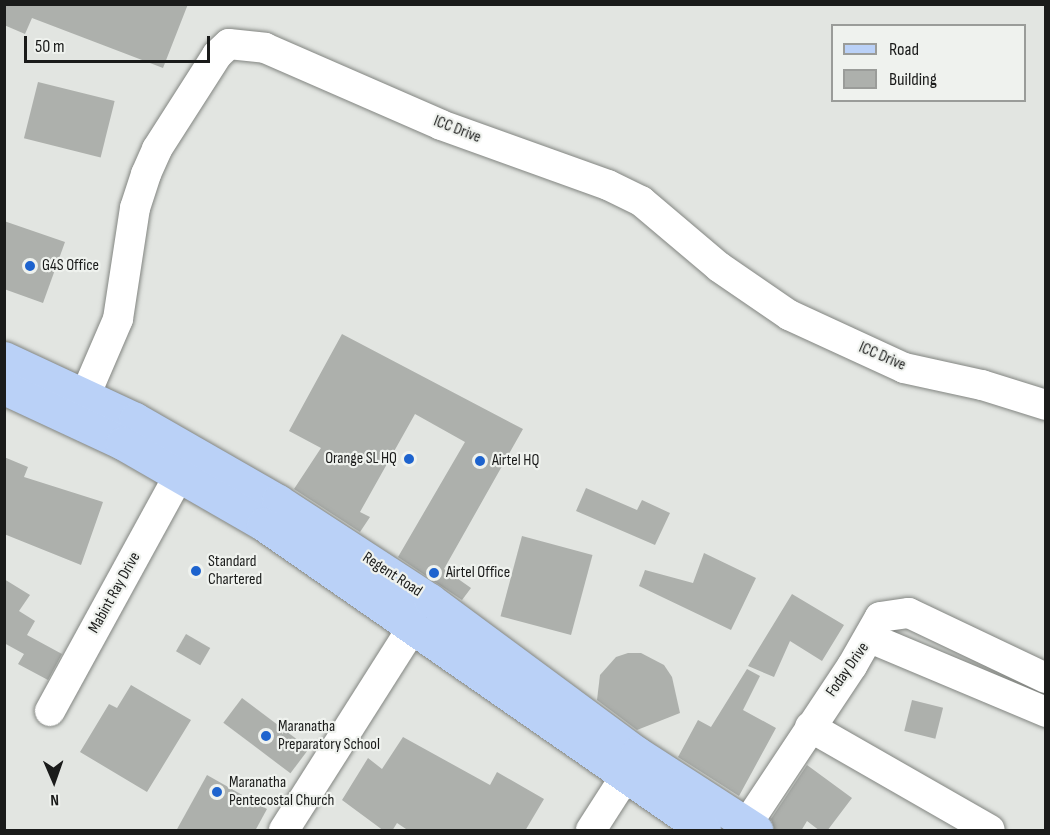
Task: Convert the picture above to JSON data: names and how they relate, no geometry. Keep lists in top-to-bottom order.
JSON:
{
  "streets": {
    "main road": ["Regent Road"],
    "street": ["ICC Drive", "Mabint Ray Drive", "Foday Drive"]
  },
  "crossings": [
    ["ICC Drive", "Regent Road"],
    ["Regent Road", "Mabint Ray Drive"],
    ["Regent Road", "Foday Drive"]
  ],
  "places": [
    "G4S Office",
    "Orange SL HQ",
    "Airtel HQ",
    "Standard Chartered",
    "Airtel Office",
    "Maranatha Preparatory School",
    "Maranatha Pentecostal Church"
  ],
  "legend": ["Road", "Building"],
  "scale_bar": "50 m",
  "north": "bottom"
}
